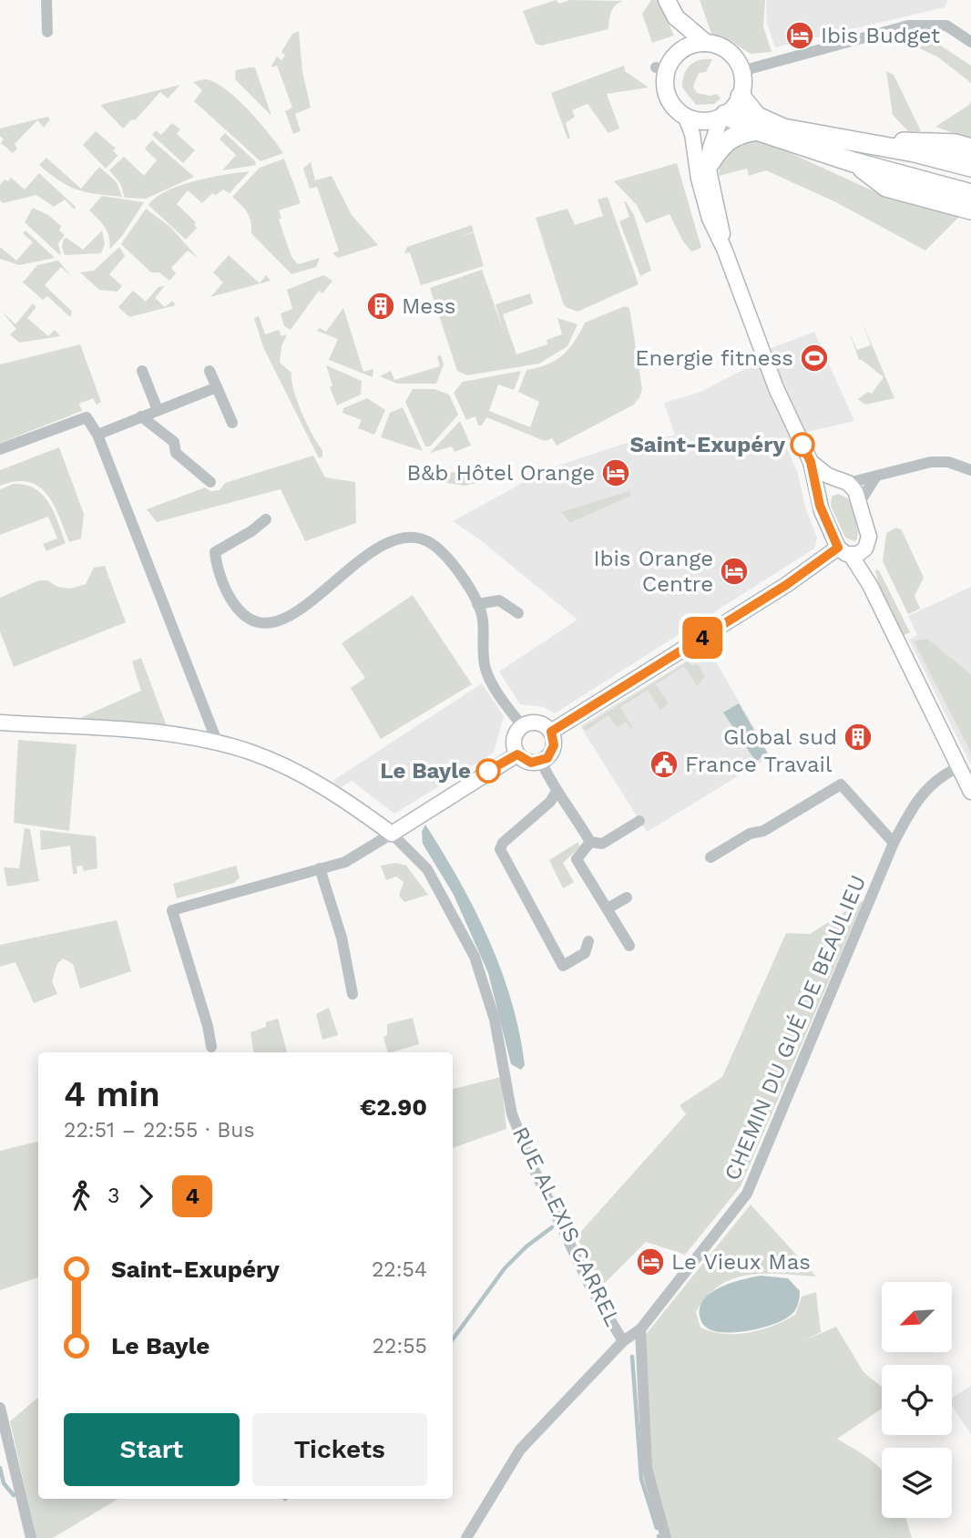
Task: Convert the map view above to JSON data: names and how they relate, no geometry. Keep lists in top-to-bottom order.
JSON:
{
  "streets": {
    "main road": ["RUE ALEXIS CARREL"],
    "street": ["CHEMIN DU GUÉ DE BEAULIEU"]
  },
  "crossings": [
    ["CHEMIN DU GUÉ DE BEAULIEU", "RUE ALEXIS CARREL"]
  ],
  "places": {
    "hotel": [
      "Ibis Budget",
      "B&b Hôtel Orange",
      "Ibis Orange Centre",
      "Le Vieux Mas"
    ],
    "building": ["Mess", "Global sud"],
    "sports": ["Energie fitness"],
    "other": ["Saint-Exupéry", "Le Bayle"],
    "public building": ["France Travail"]
  },
  "lines": ["bus line 4"],
  "north": "bottom left",
  "page": {
    "on_map": "4",
    "heading": ["4 min", "22:51 – 22:55 · Bus", "€2.90"],
    "legs": ["3", "4"],
    "list": [
      {
        "name": "Saint-Exupéry",
        "value": "22:54"
      },
      {
        "name": "Le Bayle",
        "value": "22:55"
      }
    ],
    "buttons": ["Start", "Tickets"]
  }
}
